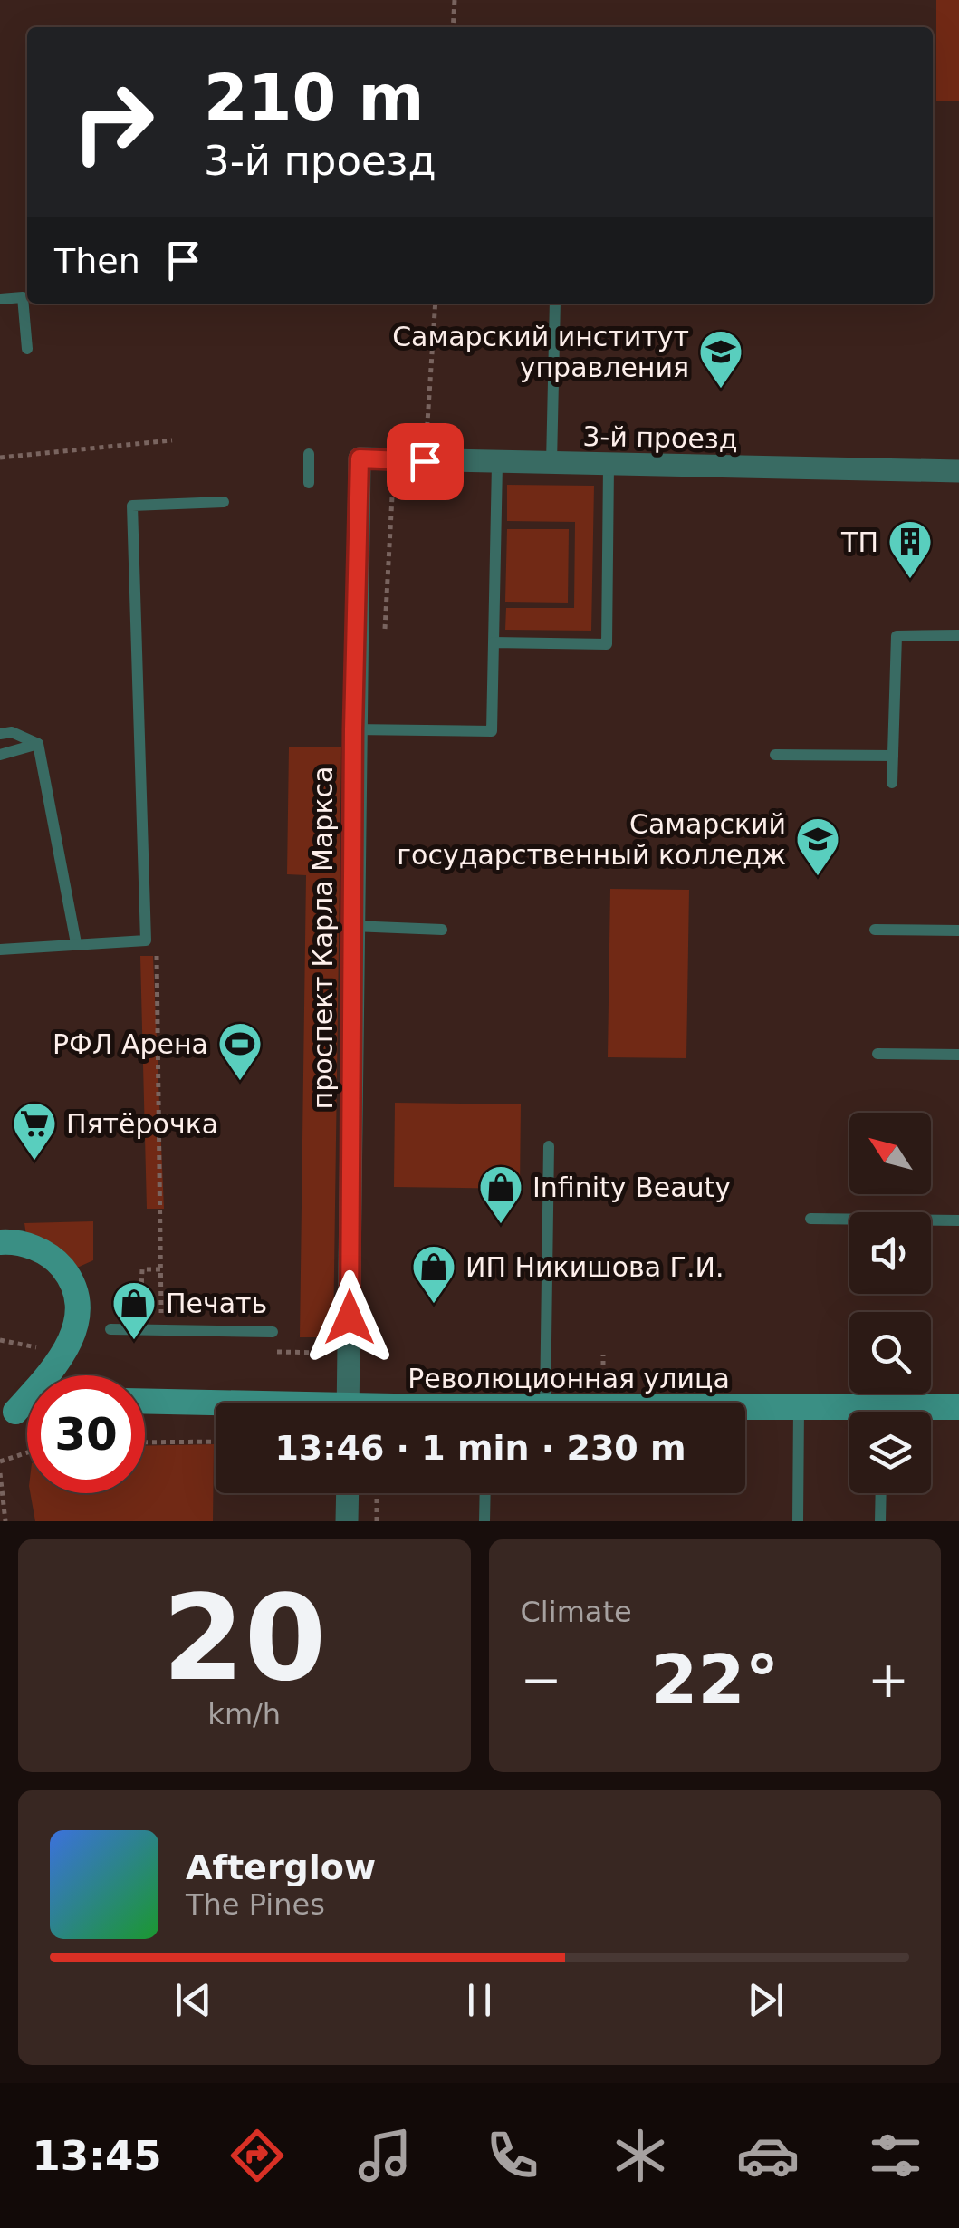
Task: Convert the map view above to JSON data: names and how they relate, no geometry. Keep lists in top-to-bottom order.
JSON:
{
  "streets": {
    "main road": ["Революционная улица"],
    "street": ["3-й проезд", "проспект Карла Маркса"]
  },
  "crossings": [
    ["3-й проезд", "проспект Карла Маркса"]
  ],
  "places": {
    "school or university": ["Самарский институт управления", "Самарский государственный колледж"],
    "building": ["ТП"],
    "sports": ["РФЛ Арена"],
    "supermarket": ["Пятёрочка"],
    "shop": ["Infinity Beauty", "ИП Никишова Г.И.", "Печать"]
  },
  "north": "top left",
  "page": {
    "turn": ["210 m", "3-й проезд"],
    "then": "Then",
    "limit": "30",
    "trip": "13:46 · 1 min · 230 m",
    "tile": [
      ["20", "km/h"],
      "Climate"
    ],
    "heat": ["−", "22°", "+"],
    "song": ["Afterglow", "The Pines"],
    "tabs": "13:45"
  }
}
